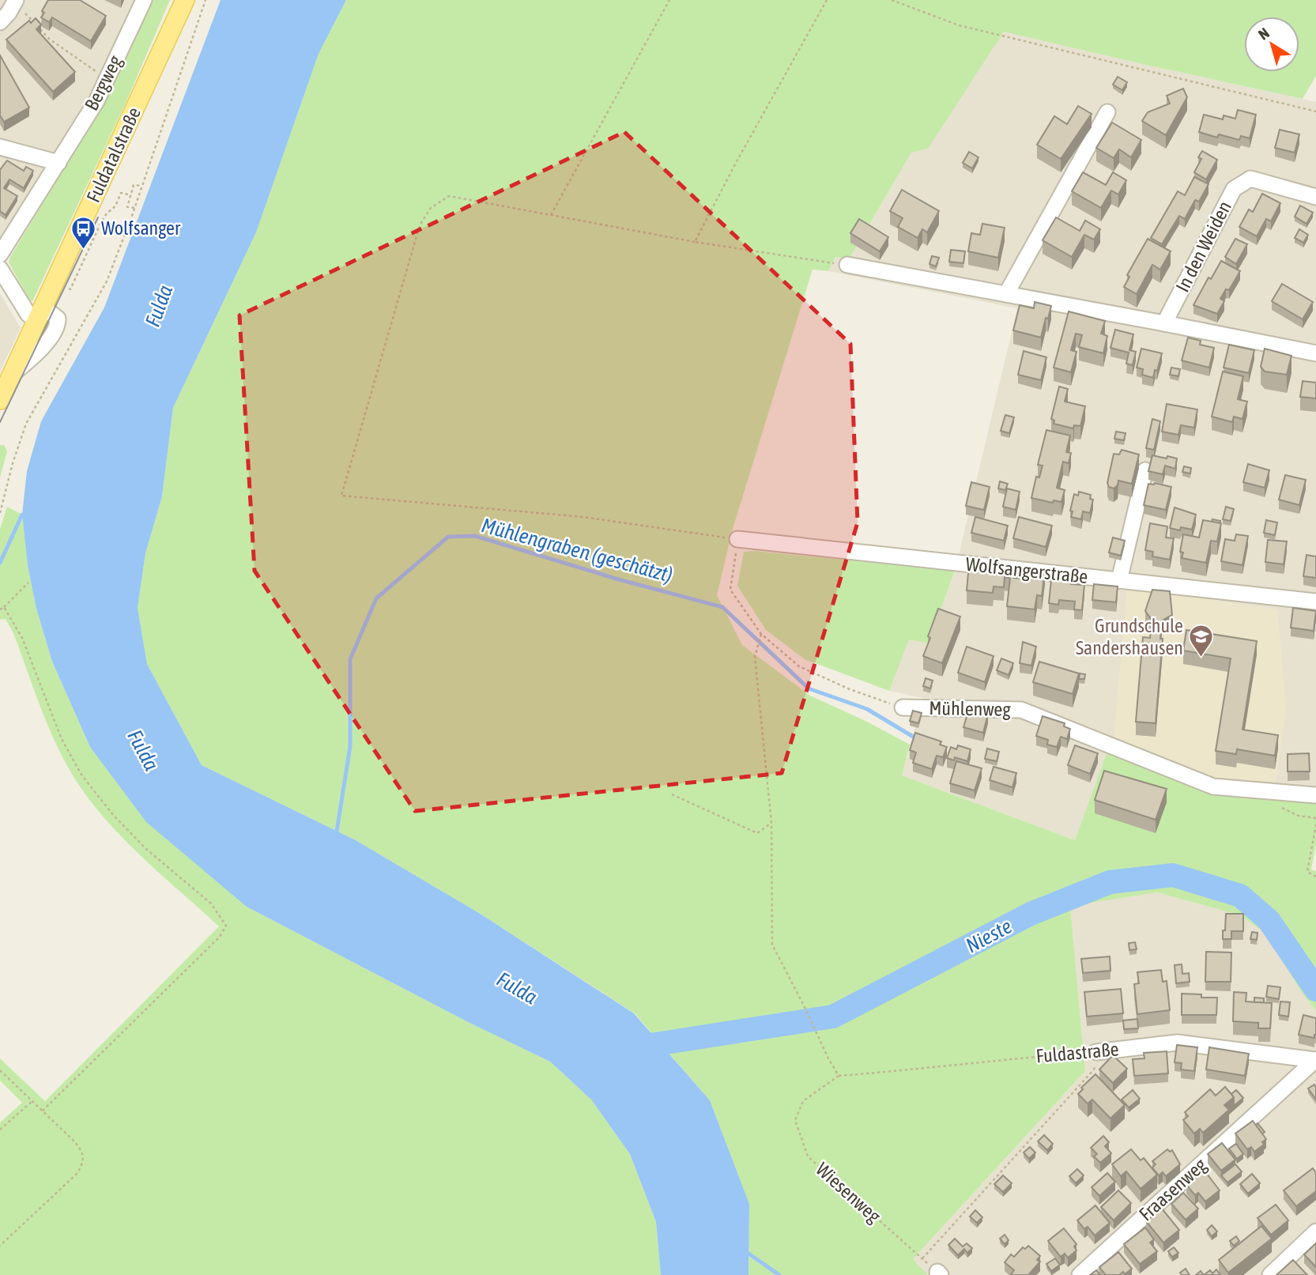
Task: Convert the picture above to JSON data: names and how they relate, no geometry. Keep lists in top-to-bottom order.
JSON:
{
  "streets": {
    "main road": ["Fuldatalstraße"],
    "street": [
      "Bergweg",
      "In den Weiden",
      "Wolfsangerstraße",
      "Mühlenweg",
      "Fuldastraße",
      "Fraasenweg"
    ],
    "path": ["Wiesenweg"]
  },
  "crossings": [
    ["Wolfsangerstraße", "Mühlenweg"],
    ["Fuldastraße", "Fraasenweg"],
    ["Fuldastraße", "Wiesenweg"]
  ],
  "water": ["Fulda", "Mühlengraben (geschätzt)", "Nieste"],
  "places": {
    "bus stop": ["Wolfsanger"],
    "school or university": ["Grundschule Sandershausen"]
  },
  "north": "top left"
}
